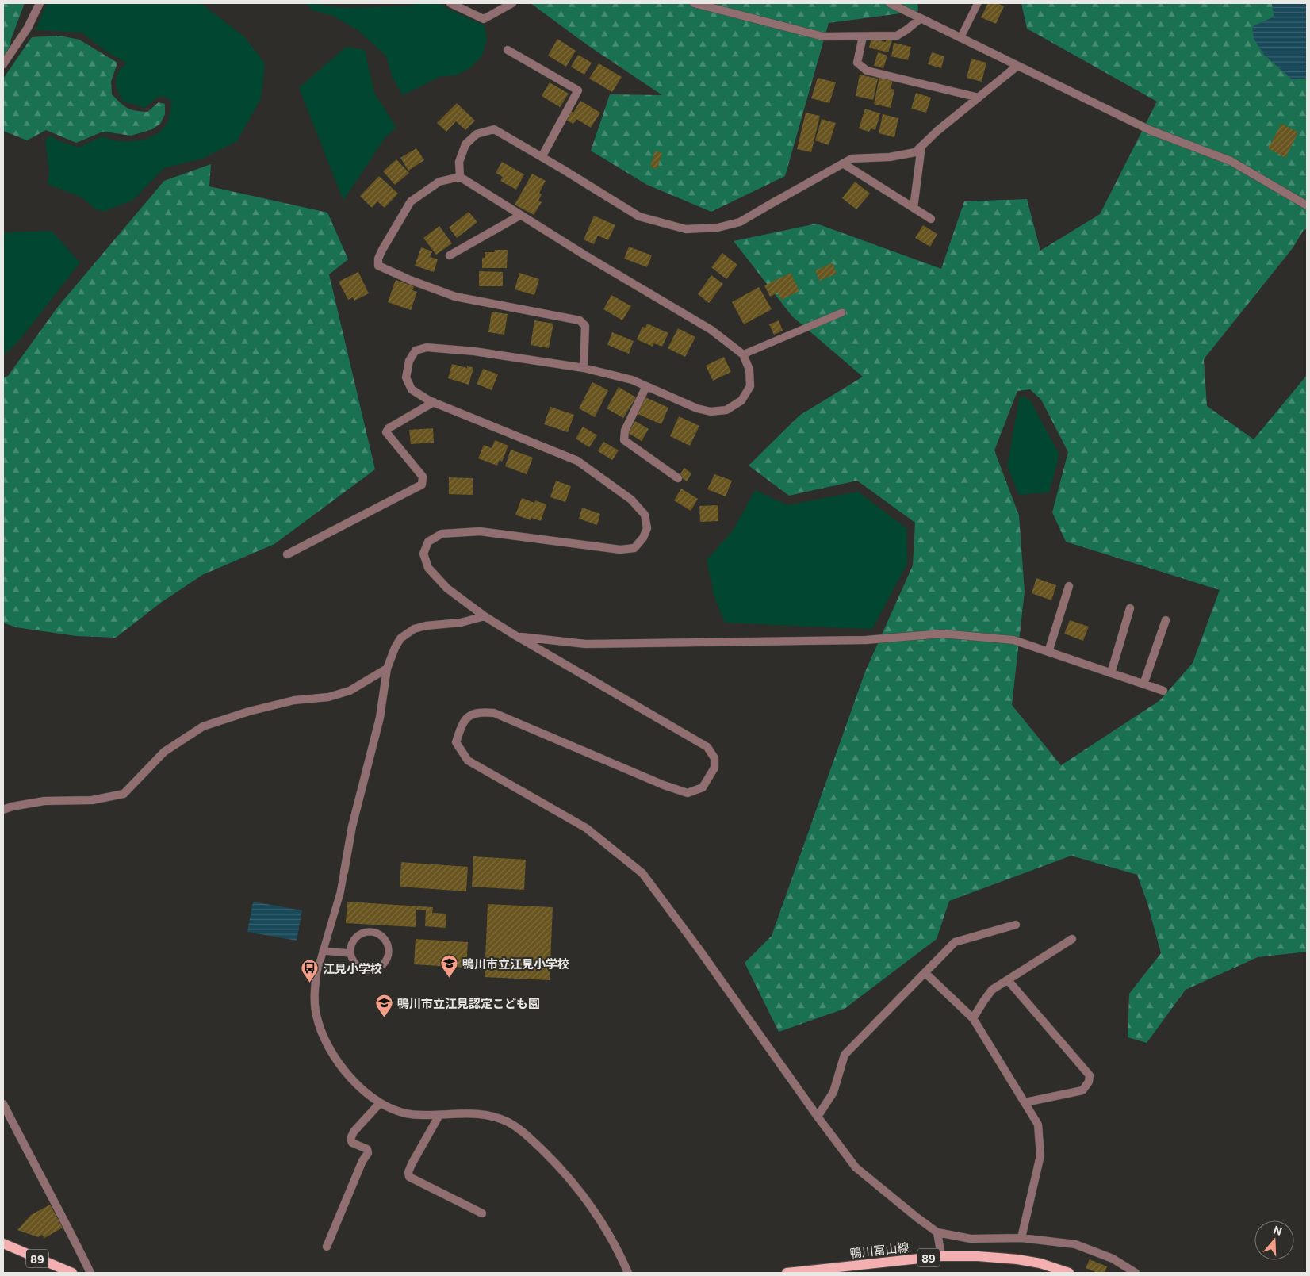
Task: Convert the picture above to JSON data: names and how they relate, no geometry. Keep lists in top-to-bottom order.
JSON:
{
  "streets": {
    "main road": ["鴨川富山線", "89"]
  },
  "places": {
    "school or university": ["鴨川市立江見小学校", "鴨川市立江見認定こども園"],
    "bus stop": ["江見小学校"]
  },
  "north": "top"
}
